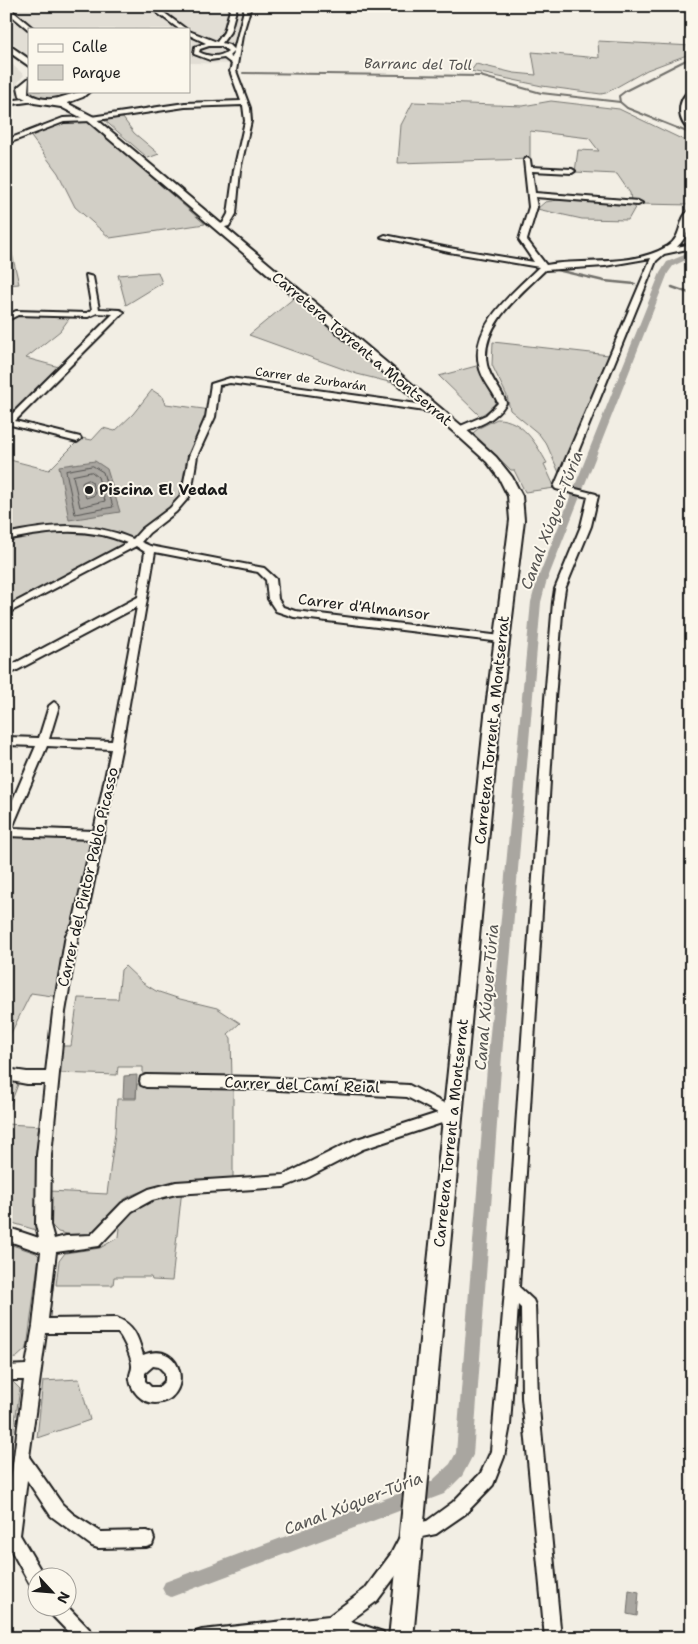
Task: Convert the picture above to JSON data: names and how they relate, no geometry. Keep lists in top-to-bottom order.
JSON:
{
  "streets": {
    "main road": ["Carretera Torrent a Montserrat"],
    "street": [
      "Carrer de Zurbarán",
      "Carrer d'Almansor",
      "Carrer del Pintor Pablo Picasso",
      "Carrer del Camí Reial"
    ]
  },
  "crossings": [
    ["Carretera Torrent a Montserrat", "Carrer de Zurbarán"],
    ["Carretera Torrent a Montserrat", "Carrer d'Almansor"],
    ["Carretera Torrent a Montserrat", "Carrer del Camí Reial"],
    ["Carrer de Zurbarán", "Carrer d'Almansor"],
    ["Carrer d'Almansor", "Carrer del Pintor Pablo Picasso"]
  ],
  "water": ["Barranc del Toll", "Canal Xúquer-Túria"],
  "places": ["Piscina El Vedad"],
  "legend": ["Calle", "Parque"],
  "north": "bottom right"
}
